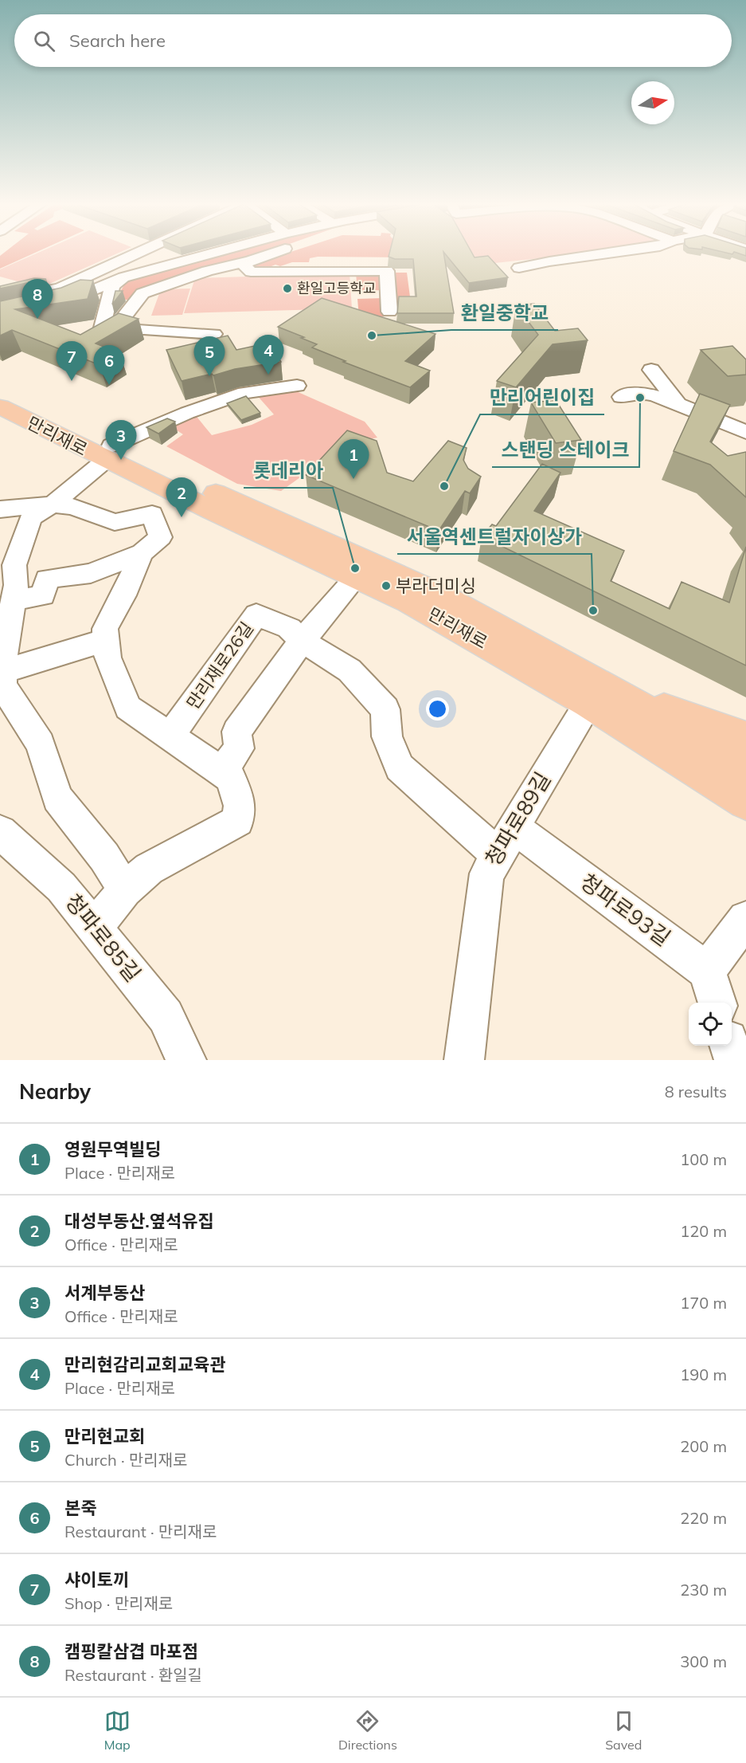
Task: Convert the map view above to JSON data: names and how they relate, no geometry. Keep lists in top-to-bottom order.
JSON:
{
  "streets": {
    "main road": ["만리재로"],
    "street": [
      "만리재로26길",
      "청파로89길",
      "청파로93길",
      "청파로85길"
    ]
  },
  "crossings": [
    ["만리재로", "청파로89길"],
    ["만리재로26길", "청파로93길"],
    ["청파로89길", "청파로93길"]
  ],
  "places": [
    "환일고등학교",
    "환일중학교",
    "스탠딩 스테이크",
    "만리어린이집",
    "롯데리아",
    "부라더미싱",
    "서울역센트럴자이상가"
  ],
  "north": "right",
  "page": {
    "search": "Search here",
    "pins": [
      "8",
      "4",
      "5",
      "7",
      "6",
      "3",
      "1",
      "2"
    ],
    "heading": ["Nearby", "8 results"],
    "list": [
      {
        "mark": "1",
        "name": "영원무역빌딩",
        "note": "Place · 만리재로",
        "value": "100 m"
      },
      {
        "mark": "2",
        "name": "대성부동산.옆석유집",
        "note": "Office · 만리재로",
        "value": "120 m"
      },
      {
        "mark": "3",
        "name": "서계부동산",
        "note": "Office · 만리재로",
        "value": "170 m"
      },
      {
        "mark": "4",
        "name": "만리현감리교회교육관",
        "note": "Place · 만리재로",
        "value": "190 m"
      },
      {
        "mark": "5",
        "name": "만리현교회",
        "note": "Church · 만리재로",
        "value": "200 m"
      },
      {
        "mark": "6",
        "name": "본죽",
        "note": "Restaurant · 만리재로",
        "value": "220 m"
      },
      {
        "mark": "7",
        "name": "샤이토끼",
        "note": "Shop · 만리재로",
        "value": "230 m"
      },
      {
        "mark": "8",
        "name": "캠핑칼삼겹 마포점",
        "note": "Restaurant · 환일길",
        "value": "300 m"
      }
    ],
    "nav": ["Map", "Directions", "Saved"]
  }
}
